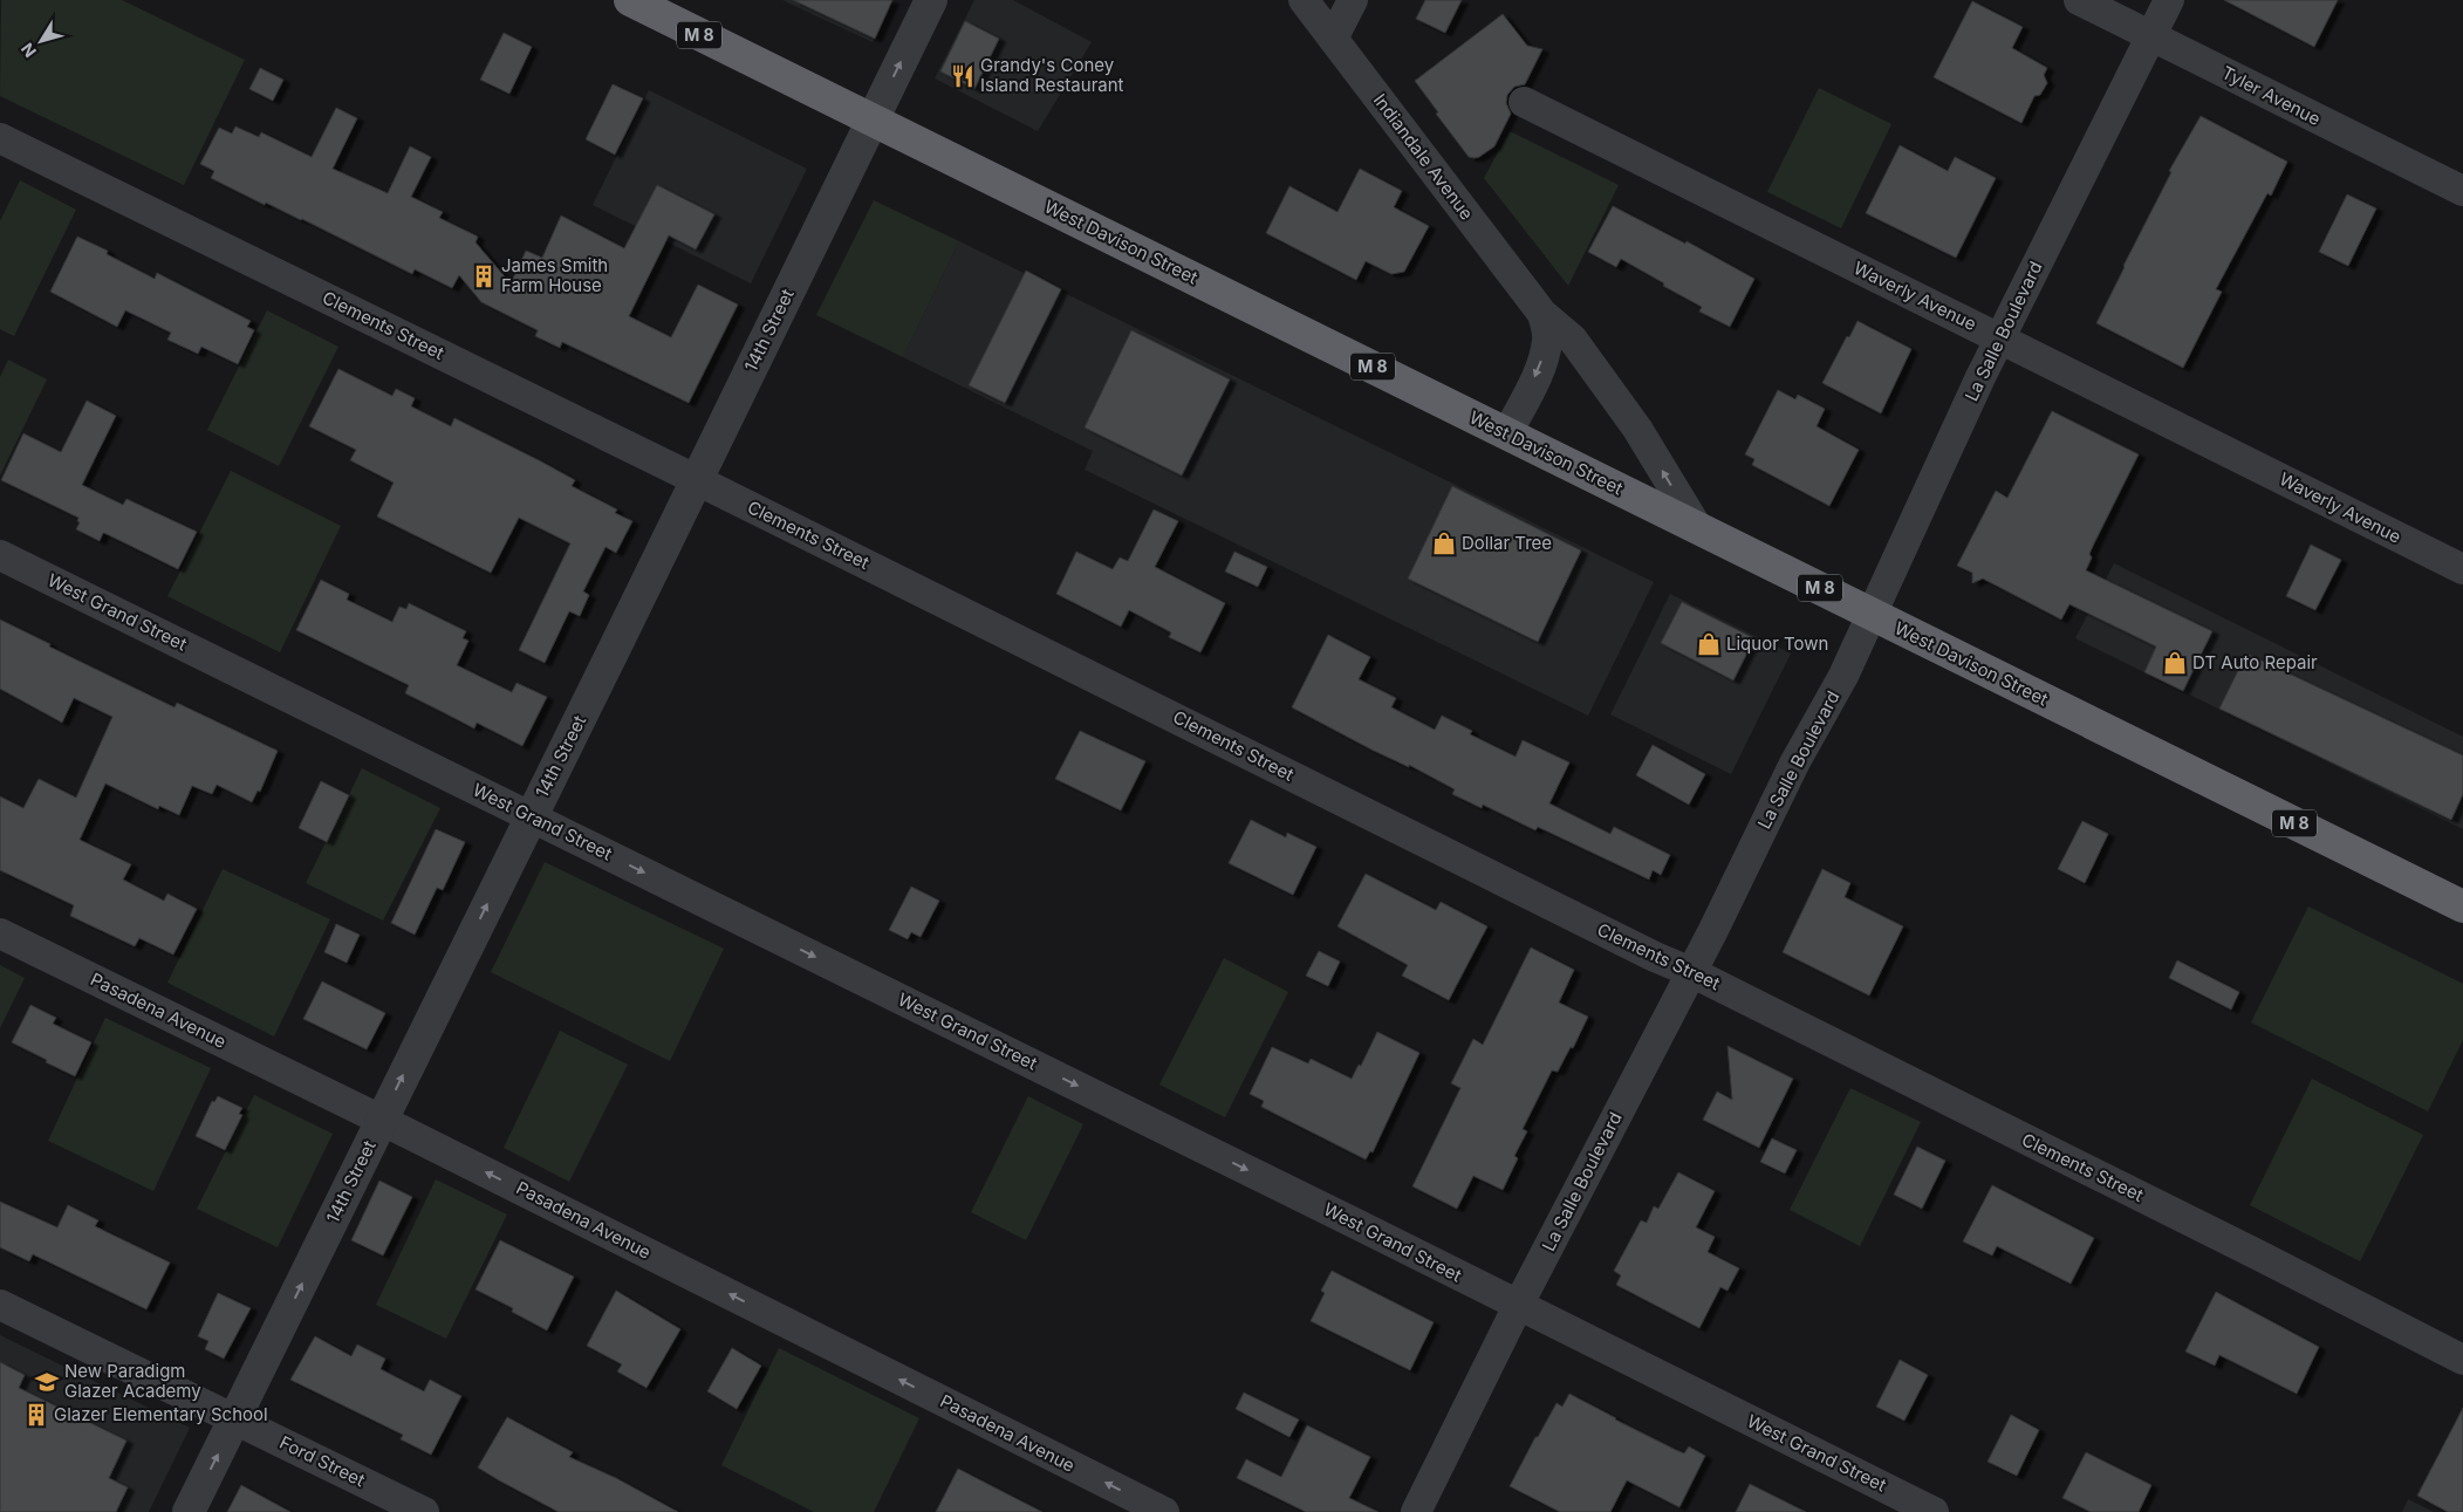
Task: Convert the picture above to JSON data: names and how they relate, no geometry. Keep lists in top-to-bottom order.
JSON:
{
  "streets": {
    "highway": ["M 8", "West Davison Street"],
    "street": [
      "Tyler Avenue",
      "Indiandale Avenue",
      "Waverly Avenue",
      "Clements Street",
      "14th Street",
      "La Salle Boulevard",
      "West Grand Street",
      "Pasadena Avenue",
      "Ford Street"
    ]
  },
  "crossings": [
    ["Tyler Avenue", "La Salle Boulevard"],
    ["Indiandale Avenue", "West Davison Street"],
    ["West Davison Street", "14th Street"],
    ["West Davison Street", "La Salle Boulevard"],
    ["Waverly Avenue", "La Salle Boulevard"],
    ["Clements Street", "14th Street"],
    ["Clements Street", "La Salle Boulevard"],
    ["14th Street", "West Grand Street"],
    ["14th Street", "Pasadena Avenue"],
    ["14th Street", "Ford Street"],
    ["La Salle Boulevard", "West Grand Street"]
  ],
  "one_way": ["14th Street", "West Grand Street", "Pasadena Avenue"],
  "places": {
    "restaurant": ["Grandy's Coney Island Restaurant"],
    "building": ["James Smith Farm House", "Glazer Elementary School"],
    "shop": ["Dollar Tree", "Liquor Town", "DT Auto Repair"],
    "school or university": ["New Paradigm Glazer Academy"]
  },
  "north": "bottom left"
}
